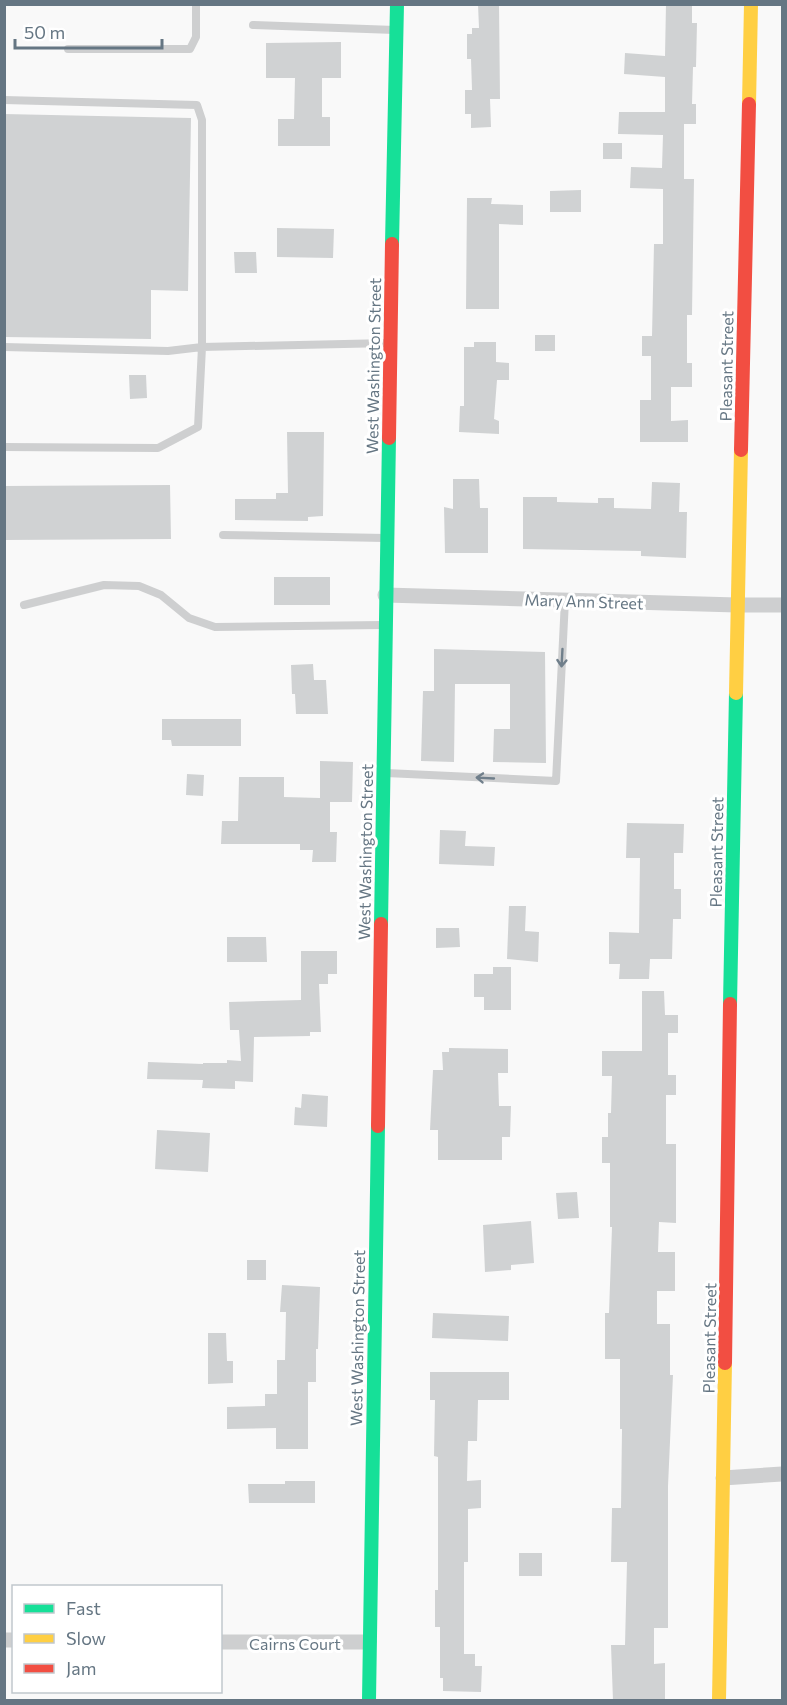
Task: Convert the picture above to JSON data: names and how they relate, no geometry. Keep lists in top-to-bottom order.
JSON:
{
  "streets": {
    "main road": ["West Washington Street", "Pleasant Street"],
    "street": ["Mary Ann Street", "Cairns Court"]
  },
  "crossings": [
    ["West Washington Street", "Mary Ann Street"],
    ["West Washington Street", "Cairns Court"],
    ["Pleasant Street", "Mary Ann Street"]
  ],
  "legend": ["Fast", "Slow", "Jam"],
  "scale_bar": "50 m"
}
